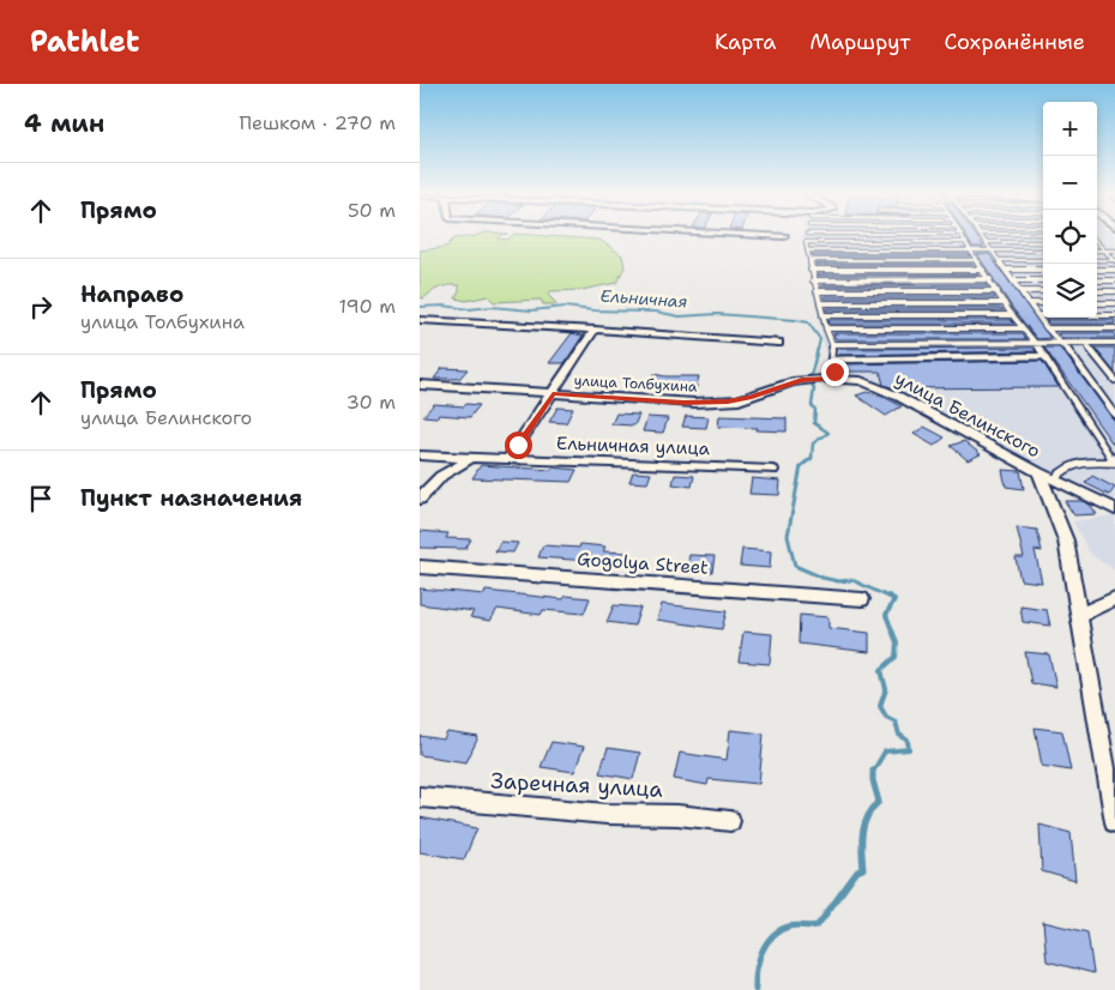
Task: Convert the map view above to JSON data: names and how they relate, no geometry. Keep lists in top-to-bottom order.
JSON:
{
  "streets": {
    "street": [
      "улица Толбухина",
      "улица Белинского",
      "Ельничная улица",
      "Gogolya Street",
      "Заречная улица"
    ]
  },
  "crossings": [
    ["улица Толбухина", "улица Белинского"]
  ],
  "water": ["Ельничная"],
  "page": {
    "header": "Pathlet",
    "nav": ["Карта", "Маршрут", "Сохранённые"],
    "heading": ["4 мин", "Пешком · 270 m"],
    "map_buttons": ["+", "−"],
    "list": [
      ["Прямо", "50 m"],
      ["Направо", "улица Толбухина", "190 m"],
      ["Прямо", "улица Белинского", "30 m"],
      "Пункт назначения"
    ]
  }
}
